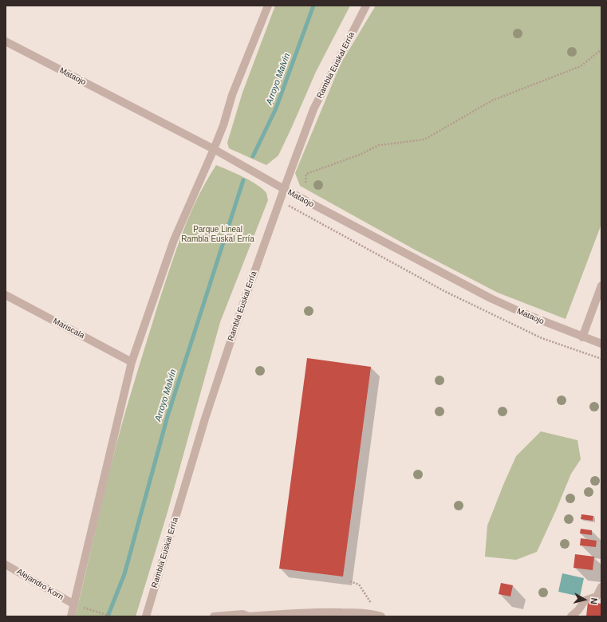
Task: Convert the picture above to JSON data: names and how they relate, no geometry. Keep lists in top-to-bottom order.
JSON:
{
  "streets": {
    "street": [
      "Rambla Euskal Erría",
      "Mataojo",
      "Mariscala",
      "Alejandro Korn"
    ]
  },
  "crossings": [
    ["Rambla Euskal Erría", "Mataojo"]
  ],
  "water": ["Arroyo Malvín"],
  "parks": ["Parque Lineal Rambla Euskal Erría"],
  "north": "right"
}
